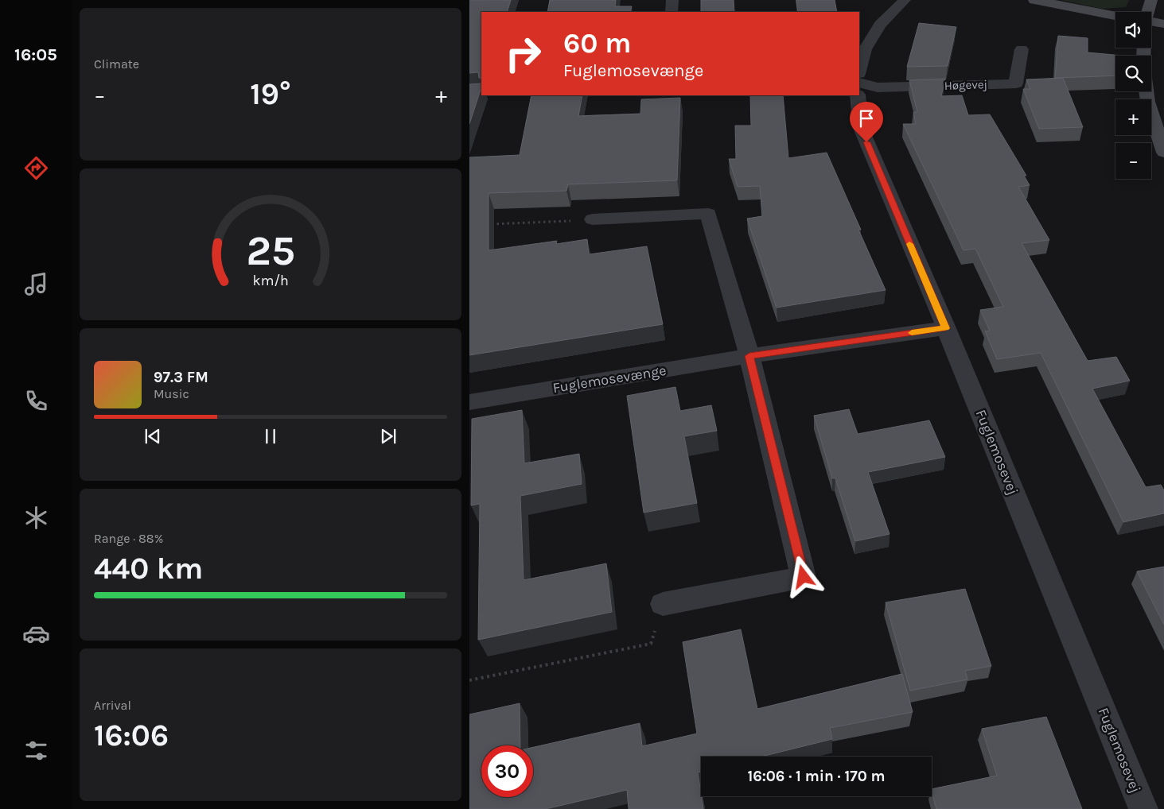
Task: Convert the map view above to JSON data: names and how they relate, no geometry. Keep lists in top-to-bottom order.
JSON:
{
  "streets": {
    "street": ["Høgevej", "Fuglemosevænge", "Fuglemosevej"]
  },
  "crossings": [
    ["Fuglemosevænge", "Fuglemosevej"]
  ],
  "page": {
    "tabs": "16:05",
    "tile": [
      "Climate",
      ["Range · 88%", "440 km"],
      ["Arrival", "16:06"]
    ],
    "map_buttons": ["+", "−"],
    "turn": ["60 m", "Fuglemosevænge"],
    "heat": ["−", "19°", "+"],
    "song": ["97.3 FM", "Music"],
    "limit": "30",
    "trip": "16:06 · 1 min · 170 m",
    "gauge": ["25", "km/h"]
  }
}
